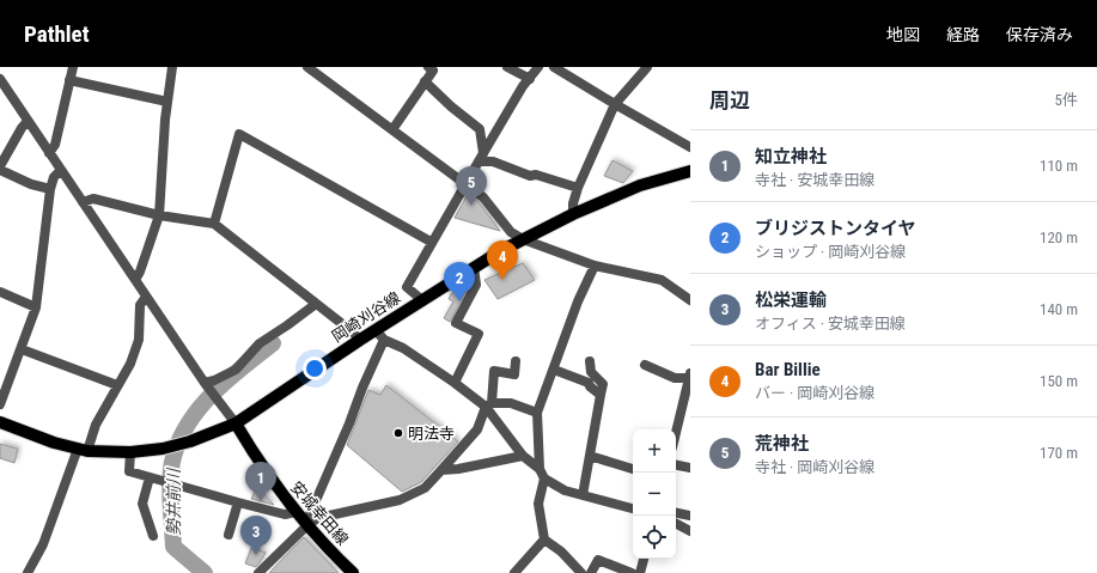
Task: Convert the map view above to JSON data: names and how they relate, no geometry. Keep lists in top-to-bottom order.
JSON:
{
  "streets": {
    "main road": ["岡崎刈谷線", "安城幸田線"]
  },
  "crossings": [
    ["岡崎刈谷線", "安城幸田線"]
  ],
  "water": ["勢井前川"],
  "places": ["明法寺"],
  "page": {
    "header": "Pathlet",
    "nav": ["地図", "経路", "保存済み"],
    "heading": ["周辺", "5件"],
    "list": [
      {
        "mark": "1",
        "name": "知立神社",
        "note": "寺社 · 安城幸田線",
        "value": "110 m"
      },
      {
        "mark": "2",
        "name": "ブリジストンタイヤ",
        "note": "ショップ · 岡崎刈谷線",
        "value": "120 m"
      },
      {
        "mark": "3",
        "name": "松栄運輸",
        "note": "オフィス · 安城幸田線",
        "value": "140 m"
      },
      {
        "mark": "4",
        "name": "Bar Billie",
        "note": "バー · 岡崎刈谷線",
        "value": "150 m"
      },
      {
        "mark": "5",
        "name": "荒神社",
        "note": "寺社 · 岡崎刈谷線",
        "value": "170 m"
      }
    ],
    "pins": [
      "5",
      "4",
      "2",
      "1",
      "3"
    ],
    "map_buttons": ["+", "−"]
  }
}
